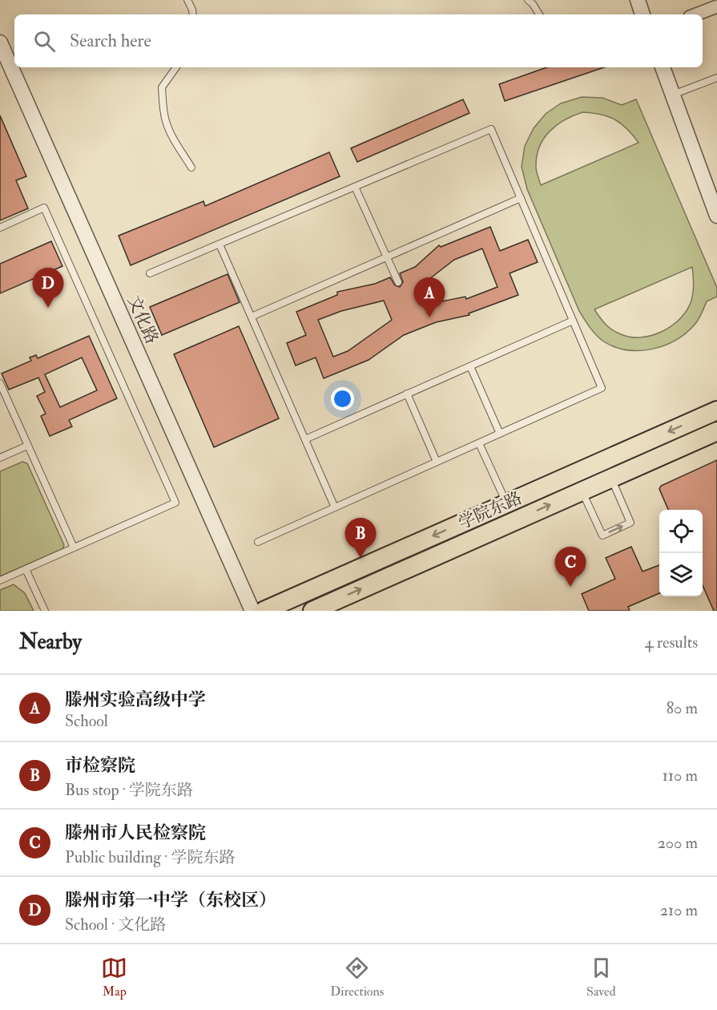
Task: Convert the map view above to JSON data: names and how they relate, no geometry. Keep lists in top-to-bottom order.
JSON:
{
  "streets": {
    "main road": ["学院东路"],
    "street": ["文化路"]
  },
  "page": {
    "search": "Search here",
    "pins": [
      "D",
      "A",
      "B",
      "C"
    ],
    "heading": ["Nearby", "4 results"],
    "list": [
      {
        "mark": "A",
        "name": "滕州实验高级中学",
        "note": "School",
        "value": "80 m"
      },
      {
        "mark": "B",
        "name": "市检察院",
        "note": "Bus stop · 学院东路",
        "value": "110 m"
      },
      {
        "mark": "C",
        "name": "滕州市人民检察院",
        "note": "Public building · 学院东路",
        "value": "200 m"
      },
      {
        "mark": "D",
        "name": "滕州市第一中学（东校区）",
        "note": "School · 文化路",
        "value": "210 m"
      }
    ],
    "nav": ["Map", "Directions", "Saved"]
  }
}
